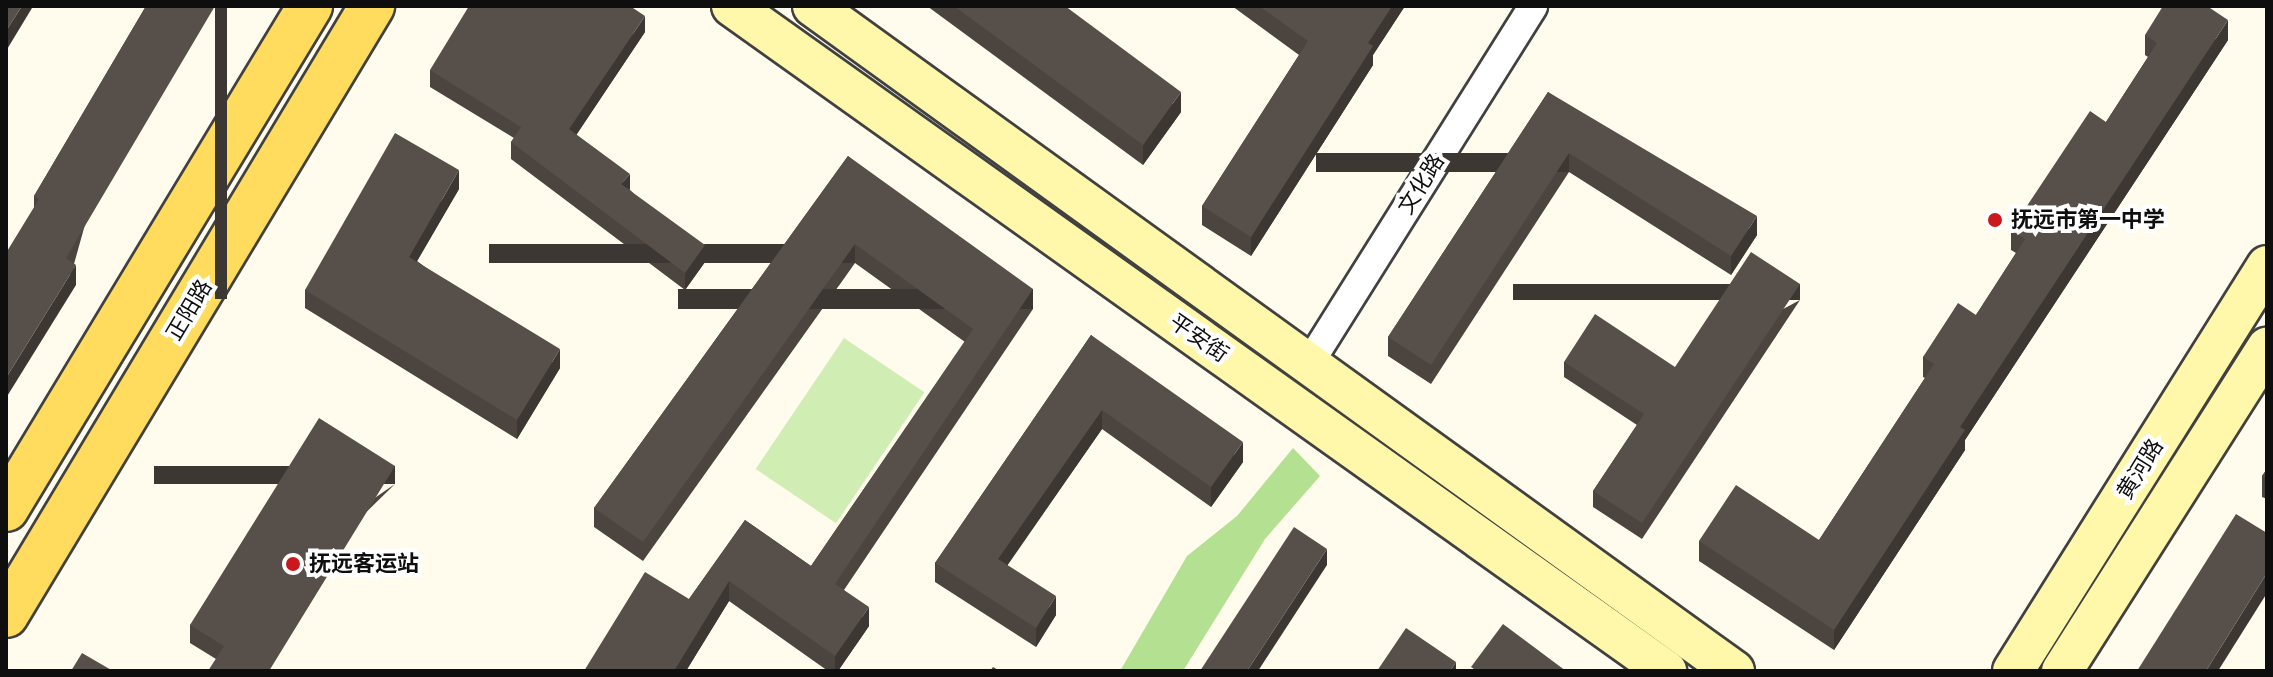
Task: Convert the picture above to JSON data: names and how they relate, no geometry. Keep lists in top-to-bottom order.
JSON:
{
  "streets": {
    "main road": ["正阳路", "平安街", "黄河路"],
    "street": ["文化路"]
  },
  "crossings": [
    ["文化路", "平安街"]
  ],
  "places": ["抚远市第一中学", "抚远客运站"]
}
